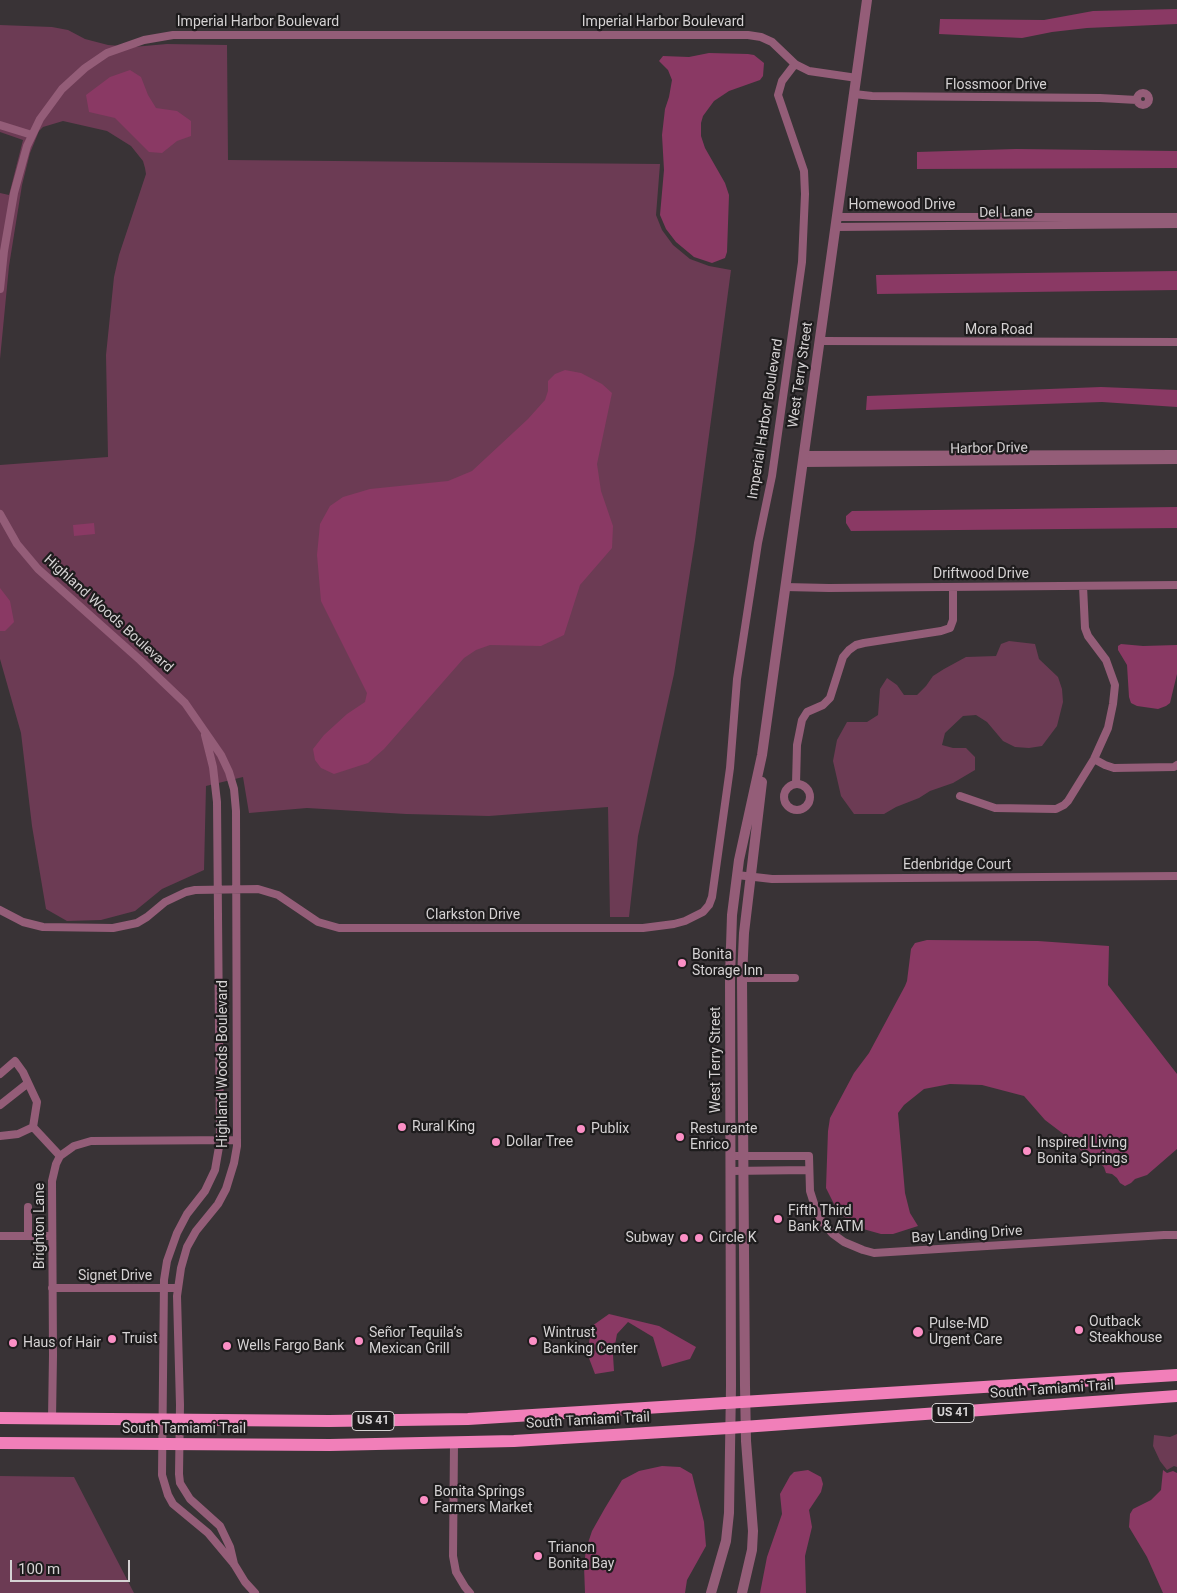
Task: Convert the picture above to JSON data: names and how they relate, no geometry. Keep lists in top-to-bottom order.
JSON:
{
  "streets": {
    "main road": ["South Tamiami Trail", "US 41"],
    "street": [
      "Imperial Harbor Boulevard",
      "Flossmoor Drive",
      "Homewood Drive",
      "Del Lane",
      "Mora Road",
      "West Terry Street",
      "Harbor Drive",
      "Driftwood Drive",
      "Highland Woods Boulevard",
      "Edenbridge Court",
      "Clarkston Drive",
      "Brighton Lane",
      "Bay Landing Drive",
      "Signet Drive"
    ]
  },
  "crossings": [
    ["Imperial Harbor Boulevard", "Clarkston Drive"],
    ["Flossmoor Drive", "West Terry Street"],
    ["Homewood Drive", "Del Lane"],
    ["Homewood Drive", "West Terry Street"],
    ["Del Lane", "West Terry Street"],
    ["Mora Road", "West Terry Street"],
    ["West Terry Street", "Harbor Drive"],
    ["West Terry Street", "Driftwood Drive"],
    ["West Terry Street", "Edenbridge Court"],
    ["West Terry Street", "Bay Landing Drive"],
    ["West Terry Street", "South Tamiami Trail"],
    ["Highland Woods Boulevard", "Clarkston Drive"],
    ["Highland Woods Boulevard", "Signet Drive"],
    ["Highland Woods Boulevard", "South Tamiami Trail"],
    ["Brighton Lane", "Signet Drive"],
    ["Brighton Lane", "South Tamiami Trail"]
  ],
  "places": [
    "Bonita Storage Inn",
    "Rural King",
    "Publix",
    "Resturante Enrico",
    "Dollar Tree",
    "Inspired Living Bonita Springs",
    "Fifth Third Bank & ATM",
    "Subway",
    "Circle K",
    "Outback Steakhouse",
    "Pulse-MD Urgent Care",
    "Truist",
    "Señor Tequila’s Mexican Grill",
    "Wintrust Banking Center",
    "Haus of Hair",
    "Wells Fargo Bank",
    "Bonita Springs Farmers Market",
    "Trianon Bonita Bay"
  ],
  "scale_bar": "100 m"
}
